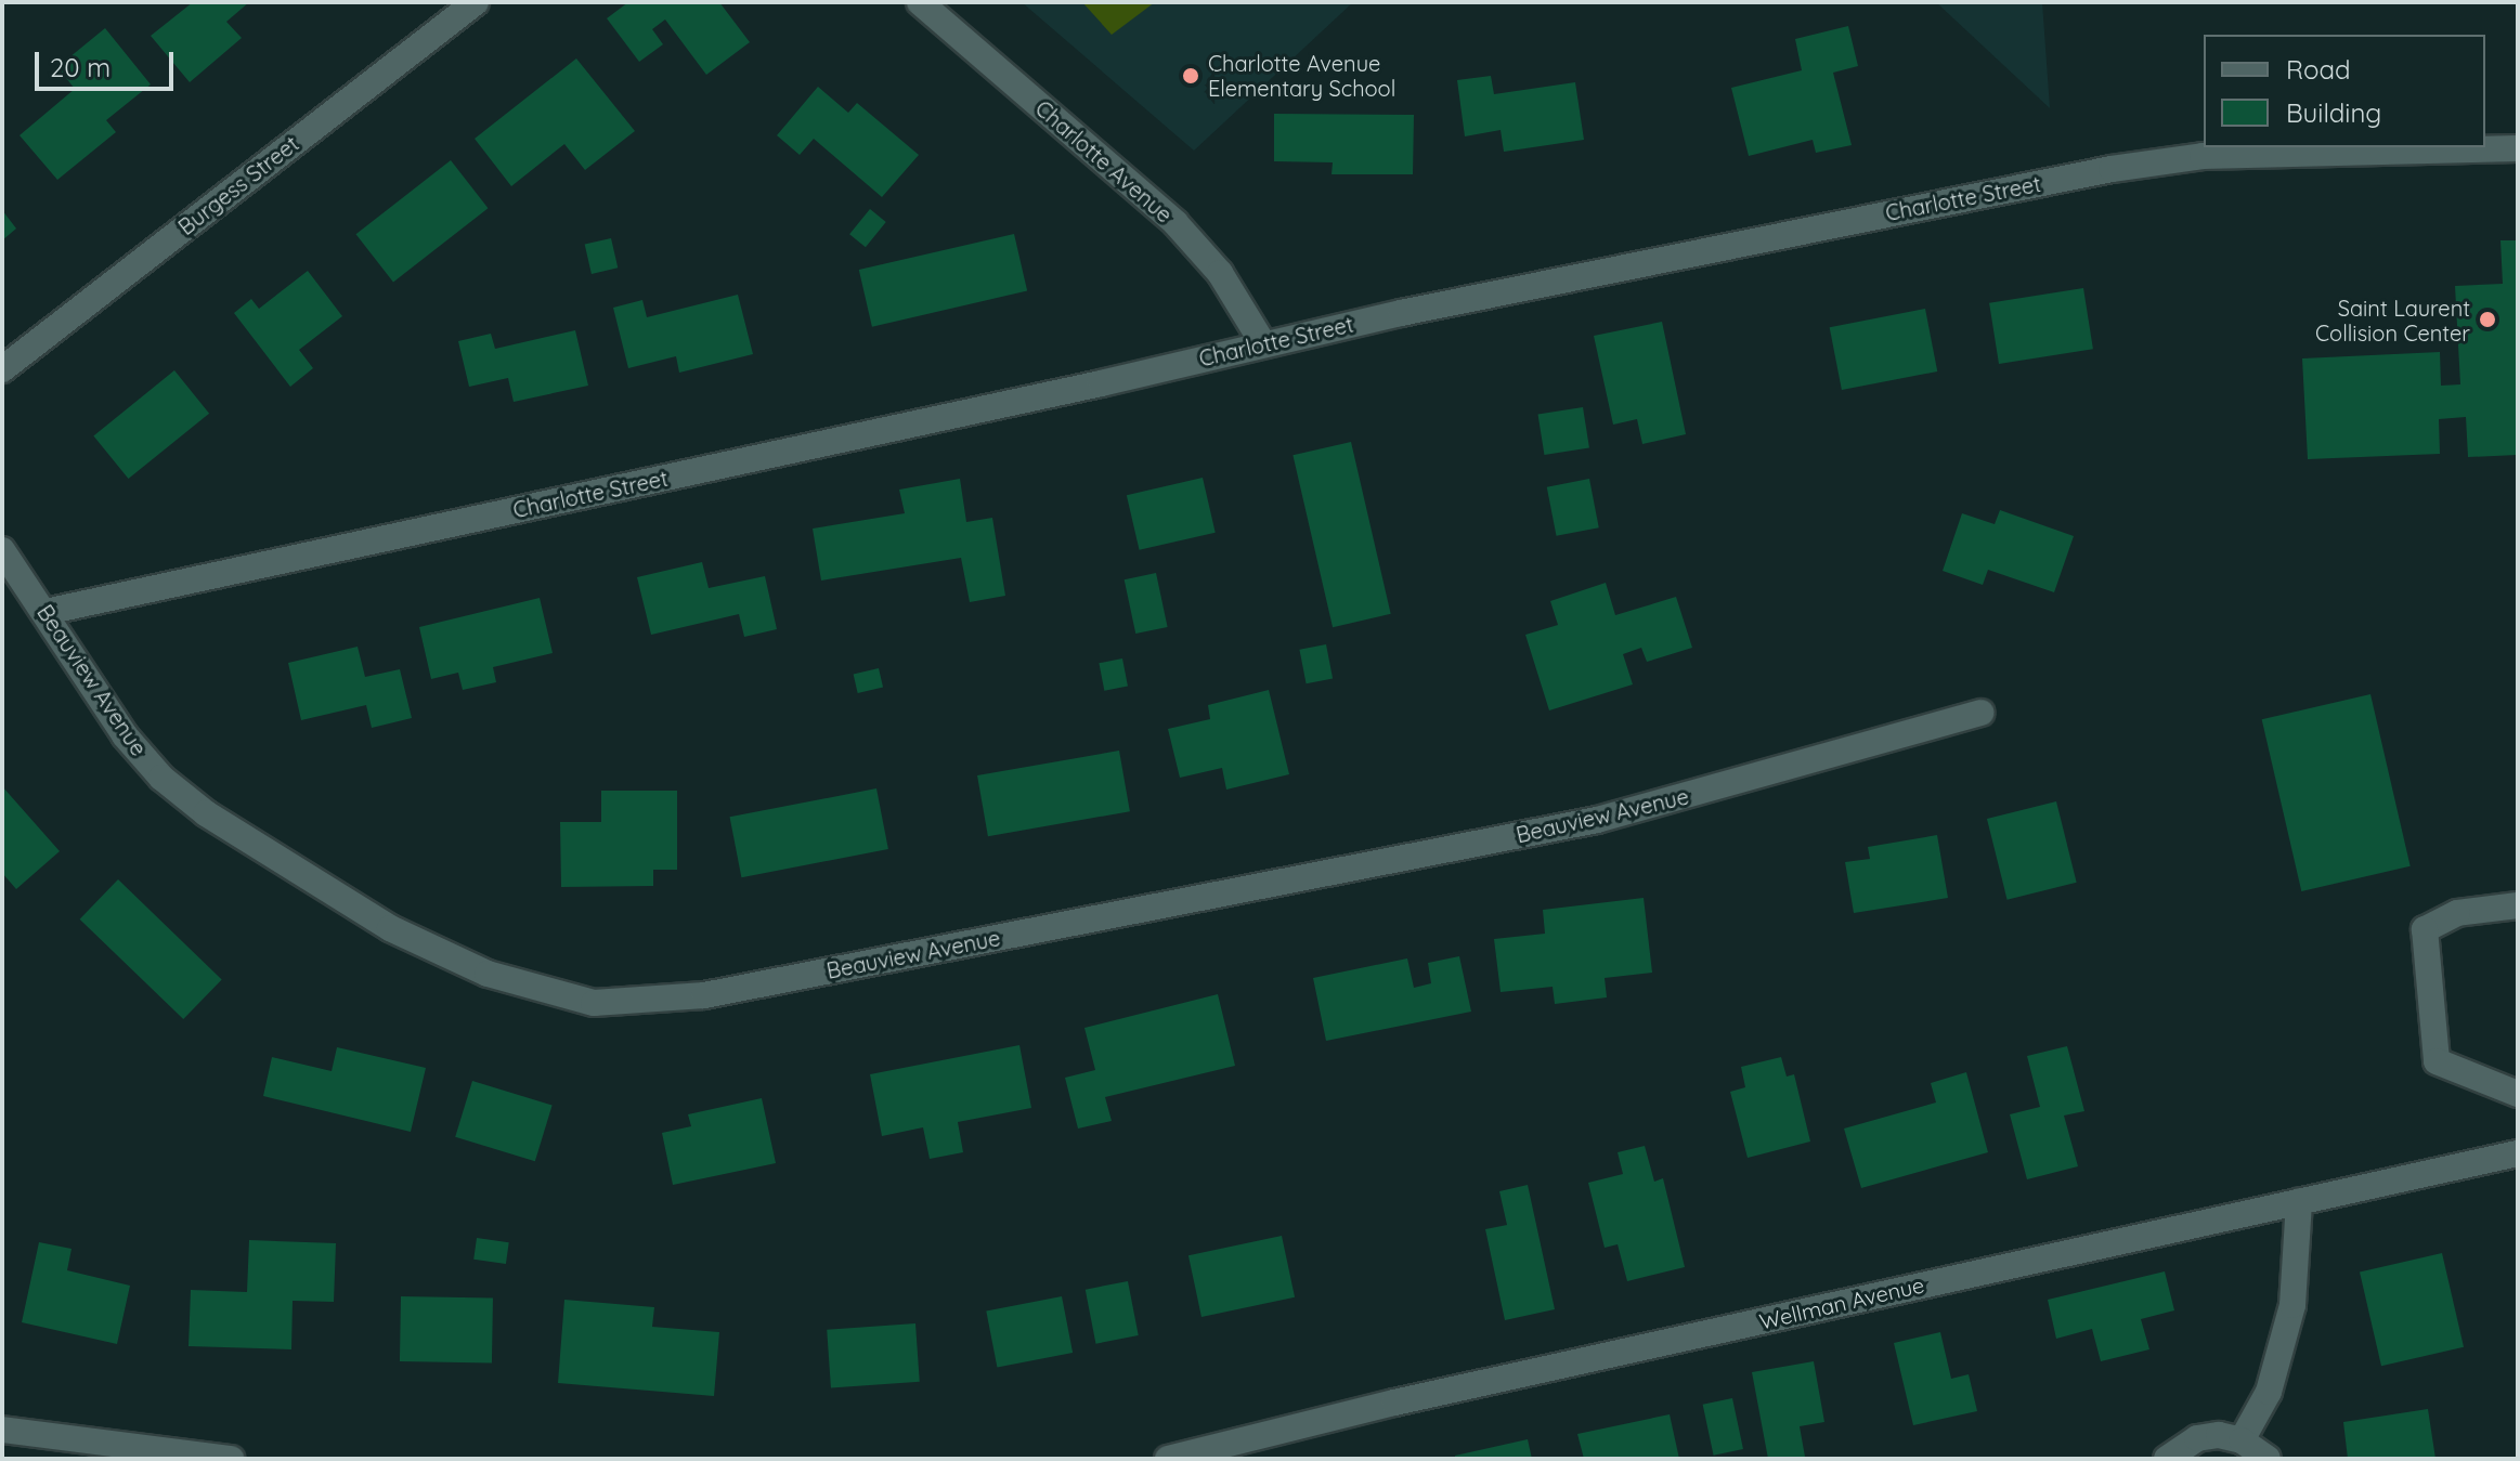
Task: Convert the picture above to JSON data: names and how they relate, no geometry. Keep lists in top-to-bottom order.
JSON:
{
  "streets": {
    "street": [
      "Charlotte Avenue",
      "Burgess Street",
      "Charlotte Street",
      "Beauview Avenue",
      "Wellman Avenue"
    ]
  },
  "crossings": [
    ["Charlotte Avenue", "Charlotte Street"],
    ["Charlotte Street", "Beauview Avenue"]
  ],
  "places": ["Charlotte Avenue Elementary School", "Saint Laurent Collision Center"],
  "legend": ["Road", "Building"],
  "scale_bar": "20 m"
}
